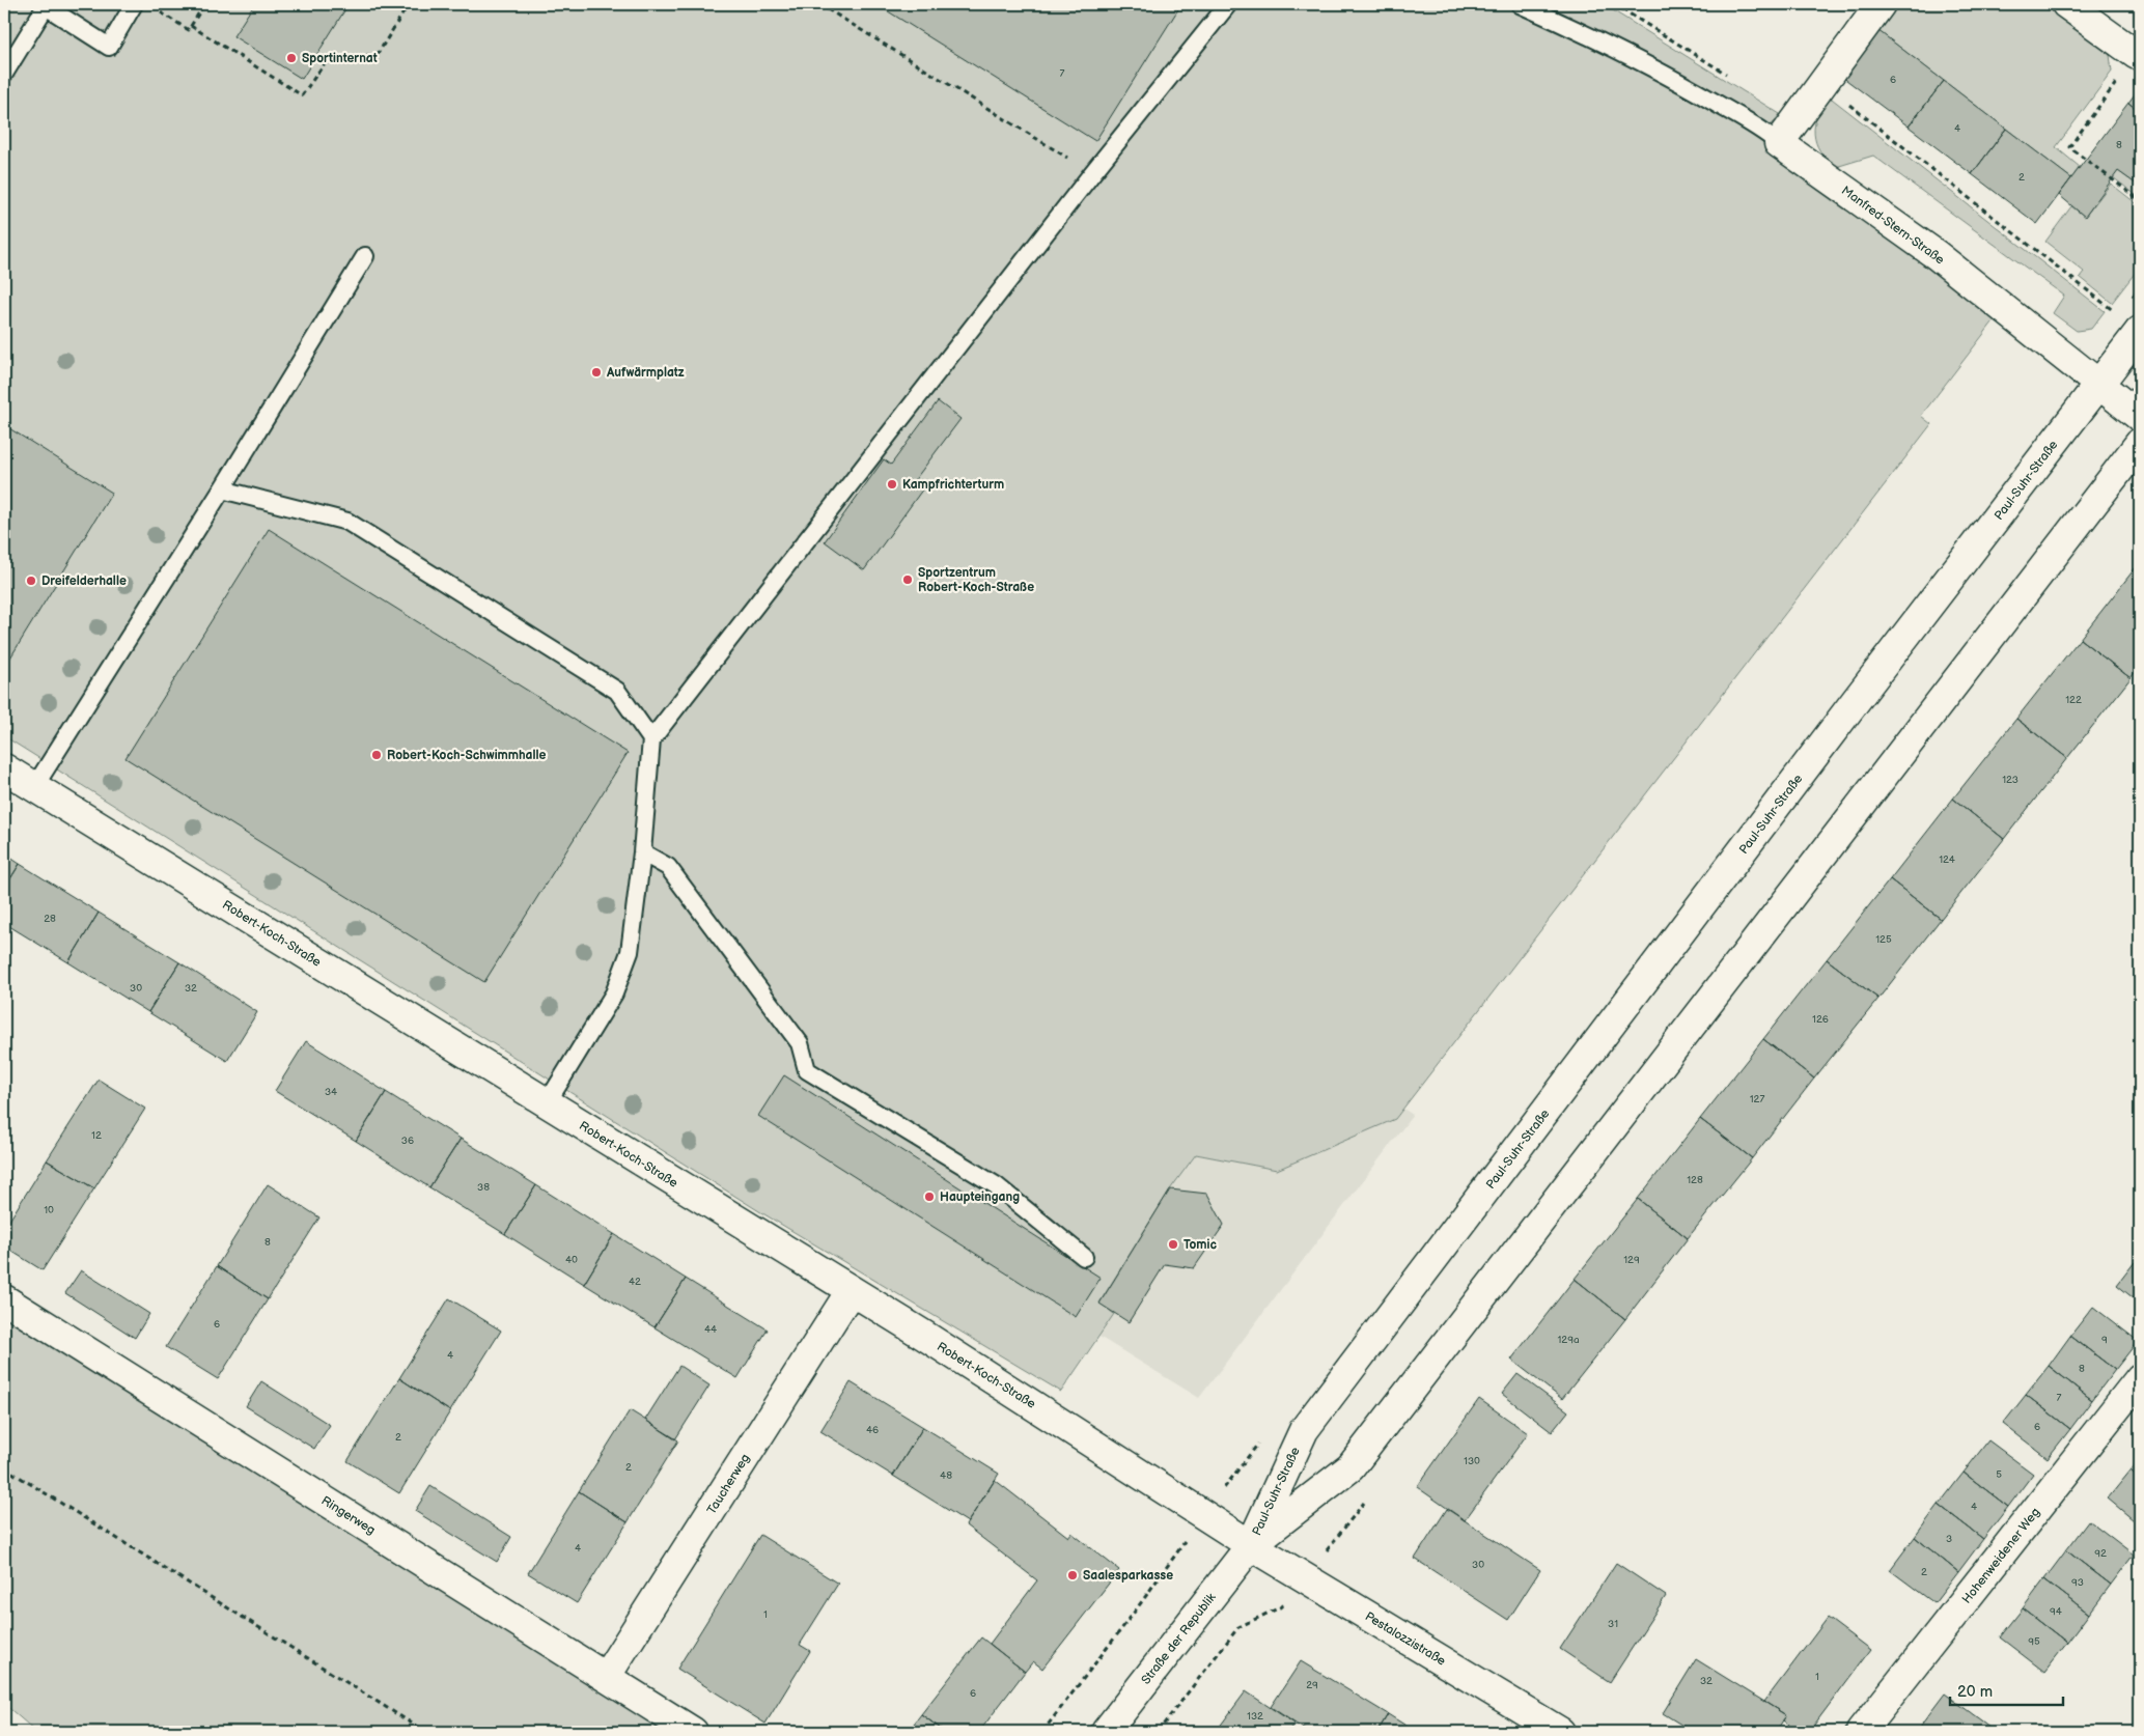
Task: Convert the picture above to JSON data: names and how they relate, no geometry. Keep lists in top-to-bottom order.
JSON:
{
  "streets": {
    "street": [
      "Manfred-Stern-Straße",
      "Paul-Suhr-Straße",
      "Robert-Koch-Straße",
      "Taucherweg",
      "Ringerweg",
      "Hohenweidener Weg",
      "Straße der Republik",
      "Pestalozzistraße"
    ]
  },
  "crossings": [
    ["Manfred-Stern-Straße", "Paul-Suhr-Straße"],
    ["Paul-Suhr-Straße", "Robert-Koch-Straße"],
    ["Paul-Suhr-Straße", "Straße der Republik"],
    ["Paul-Suhr-Straße", "Pestalozzistraße"],
    ["Robert-Koch-Straße", "Taucherweg"],
    ["Robert-Koch-Straße", "Straße der Republik"],
    ["Robert-Koch-Straße", "Pestalozzistraße"],
    ["Taucherweg", "Ringerweg"],
    ["Straße der Republik", "Pestalozzistraße"]
  ],
  "places": [
    "Sportinternat",
    "Aufwärmplatz",
    "Kampfrichterturm",
    "Sportzentrum Robert-Koch-Straße",
    "Dreifelderhalle",
    "Robert-Koch-Schwimmhalle",
    "Haupteingang",
    "Tomic",
    "Saalesparkasse"
  ],
  "house_numbers": [
    "7",
    "6",
    "4",
    "8",
    "2",
    "122",
    "123",
    "124",
    "28",
    "125",
    "30",
    "32",
    "126",
    "34",
    "127",
    "12",
    "36",
    "128",
    "38",
    "10",
    "8",
    "40",
    "129",
    "42",
    "6",
    "44",
    "129a",
    "9",
    "4",
    "8",
    "7",
    "6",
    "46",
    "2",
    "130",
    "2",
    "5",
    "48",
    "4",
    "3",
    "4",
    "92",
    "30",
    "2",
    "93",
    "94",
    "1",
    "31",
    "95",
    "1",
    "32",
    "29",
    "6",
    "132"
  ],
  "scale_bar": "20 m"
}
